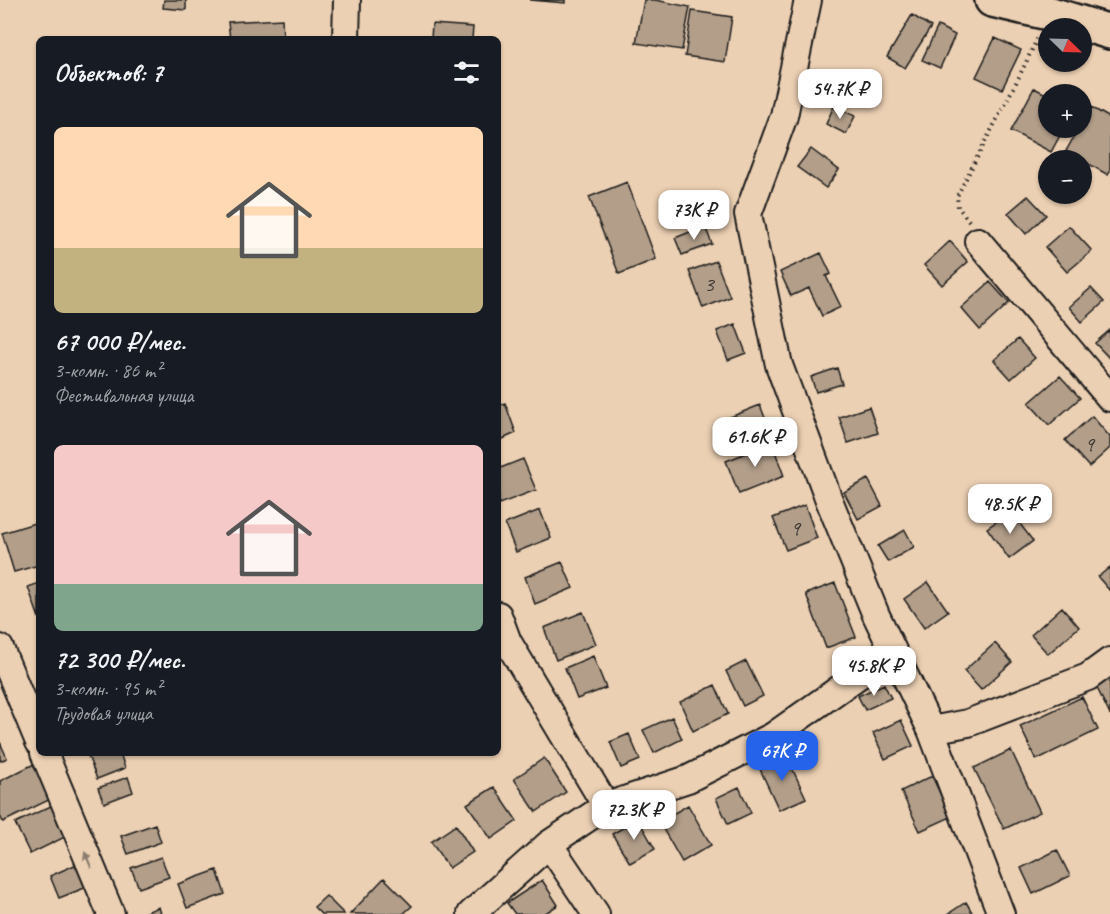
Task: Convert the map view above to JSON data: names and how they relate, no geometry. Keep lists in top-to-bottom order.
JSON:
{
  "house_numbers": ["3", "9", "9"],
  "north": "bottom right",
  "page": {
    "map_buttons": ["+", "−"],
    "heading": "Объектов: 7",
    "price": [
      "54.7K ₽",
      "73K ₽",
      "61.6K ₽",
      "48.5K ₽",
      "45.8K ₽",
      "67K ₽",
      "72.3K ₽"
    ],
    "list": [
      {
        "name": "67 000 ₽/мес.",
        "note": "3-комн. · 86 m² · Фестивальная улица"
      },
      {
        "name": "72 300 ₽/мес.",
        "note": "3-комн. · 95 m² · Трудовая улица"
      }
    ]
  }
}
